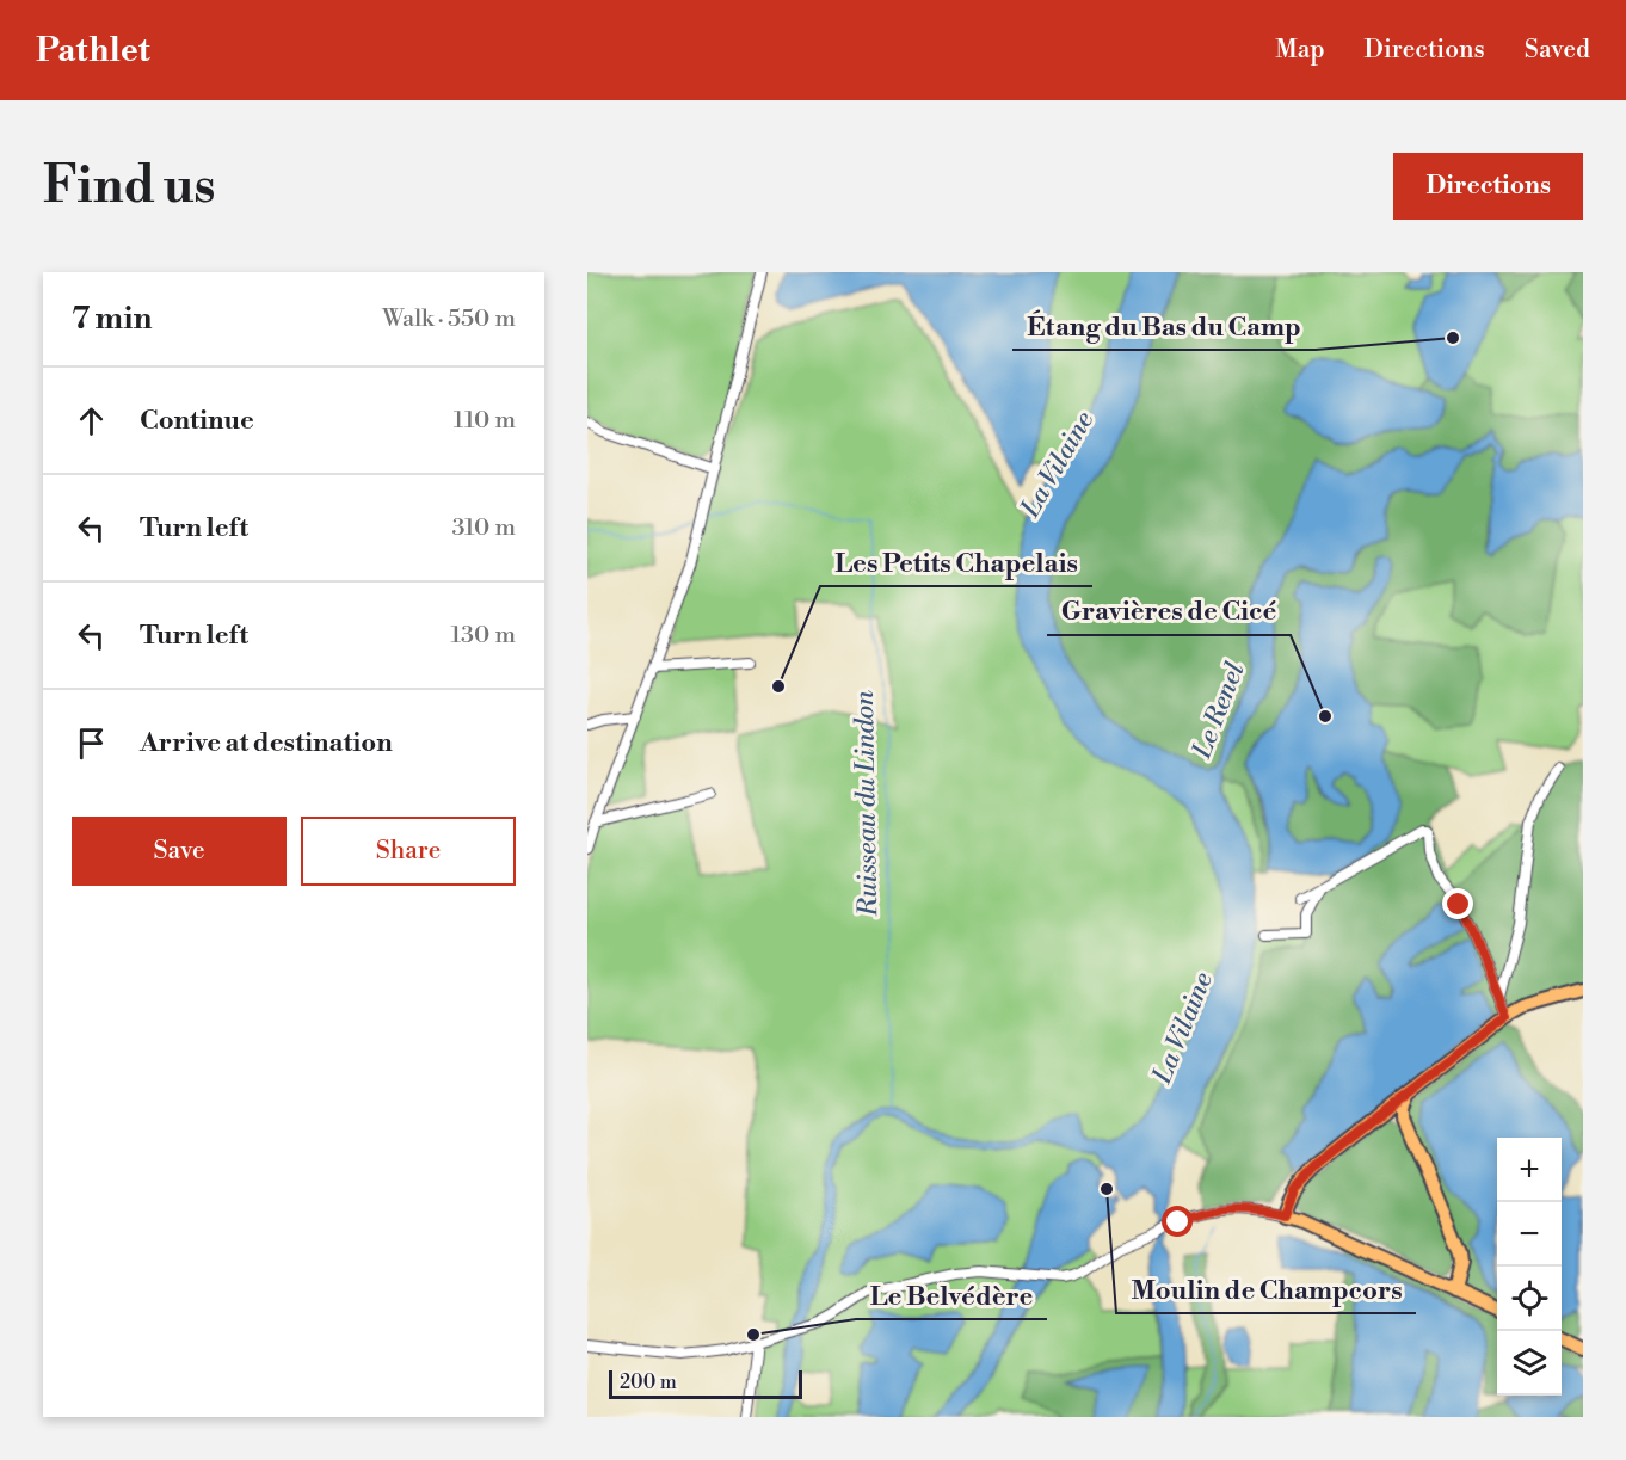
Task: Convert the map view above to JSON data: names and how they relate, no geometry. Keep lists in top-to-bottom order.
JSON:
{
  "water": ["La Vilaine", "Le Renel", "Ruisseau du Lindon"],
  "places": [
    "Étang du Bas du Camp",
    "Les Petits Chapelais",
    "Gravières de Cicé",
    "Moulin de Champcors",
    "Le Belvédère"
  ],
  "scale_bar": "200 m",
  "page": {
    "header": "Pathlet",
    "nav": ["Map", "Directions", "Saved"],
    "buttons": [
      "Directions",
      ["Save", "Share"]
    ],
    "title": "Find us",
    "heading": ["7 min", "Walk · 550 m"],
    "list": [
      ["Continue", "110 m"],
      ["Turn left", "310 m"],
      ["Turn left", "130 m"],
      "Arrive at destination"
    ],
    "map_buttons": ["+", "−"],
    "scale": "200 m"
  }
}
